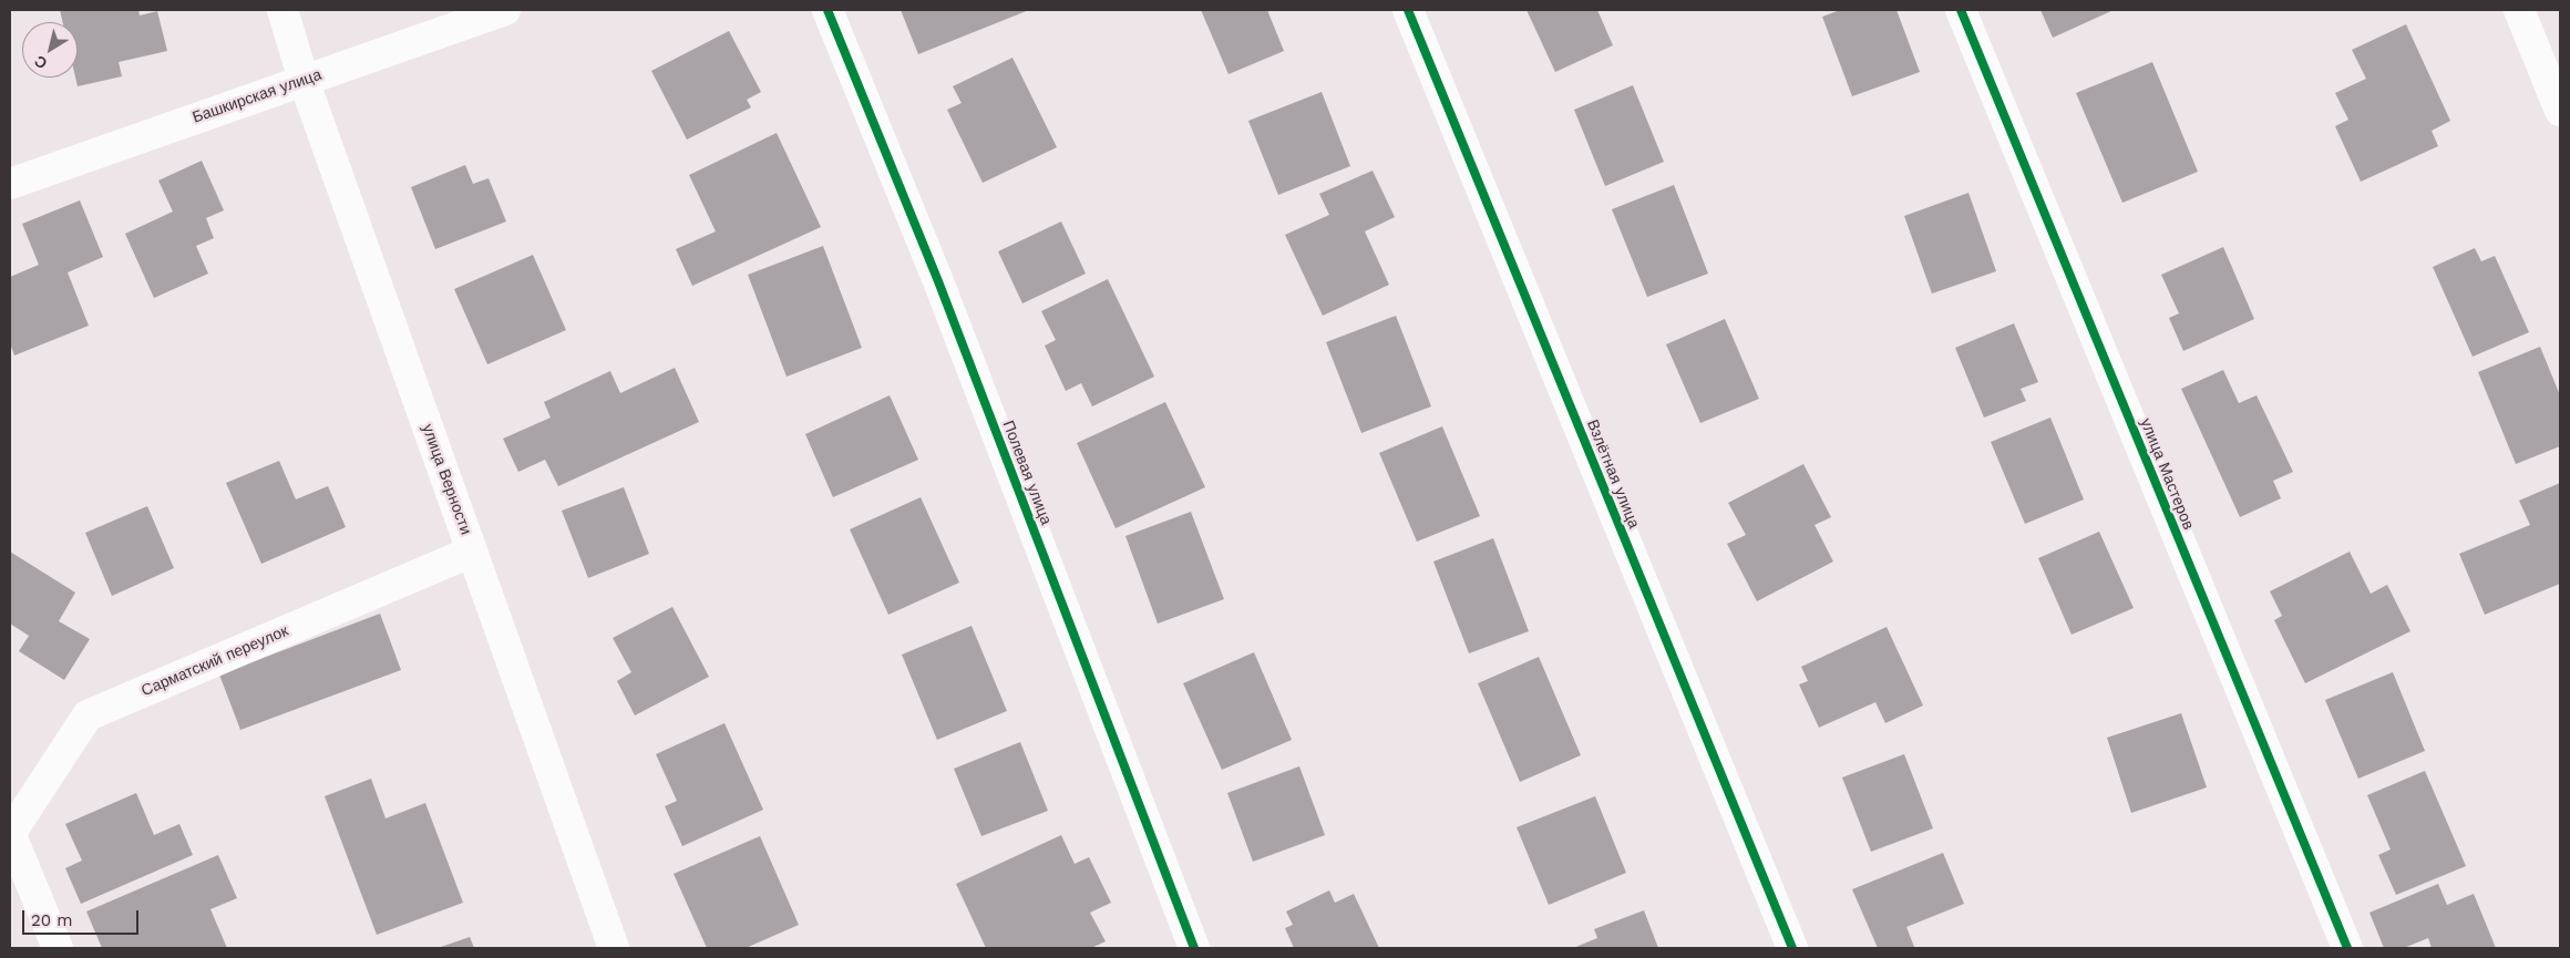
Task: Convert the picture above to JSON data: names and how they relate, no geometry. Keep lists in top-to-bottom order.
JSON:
{
  "streets": {
    "street": [
      "Башкирская улица",
      "Полевая улица",
      "Взлётная улица",
      "улица Мастеров",
      "улица Верности",
      "Сарматский переулок"
    ]
  },
  "crossings": [
    ["Башкирская улица", "улица Верности"],
    ["улица Верности", "Сарматский переулок"]
  ],
  "scale_bar": "20 m",
  "north": "bottom left"
}
